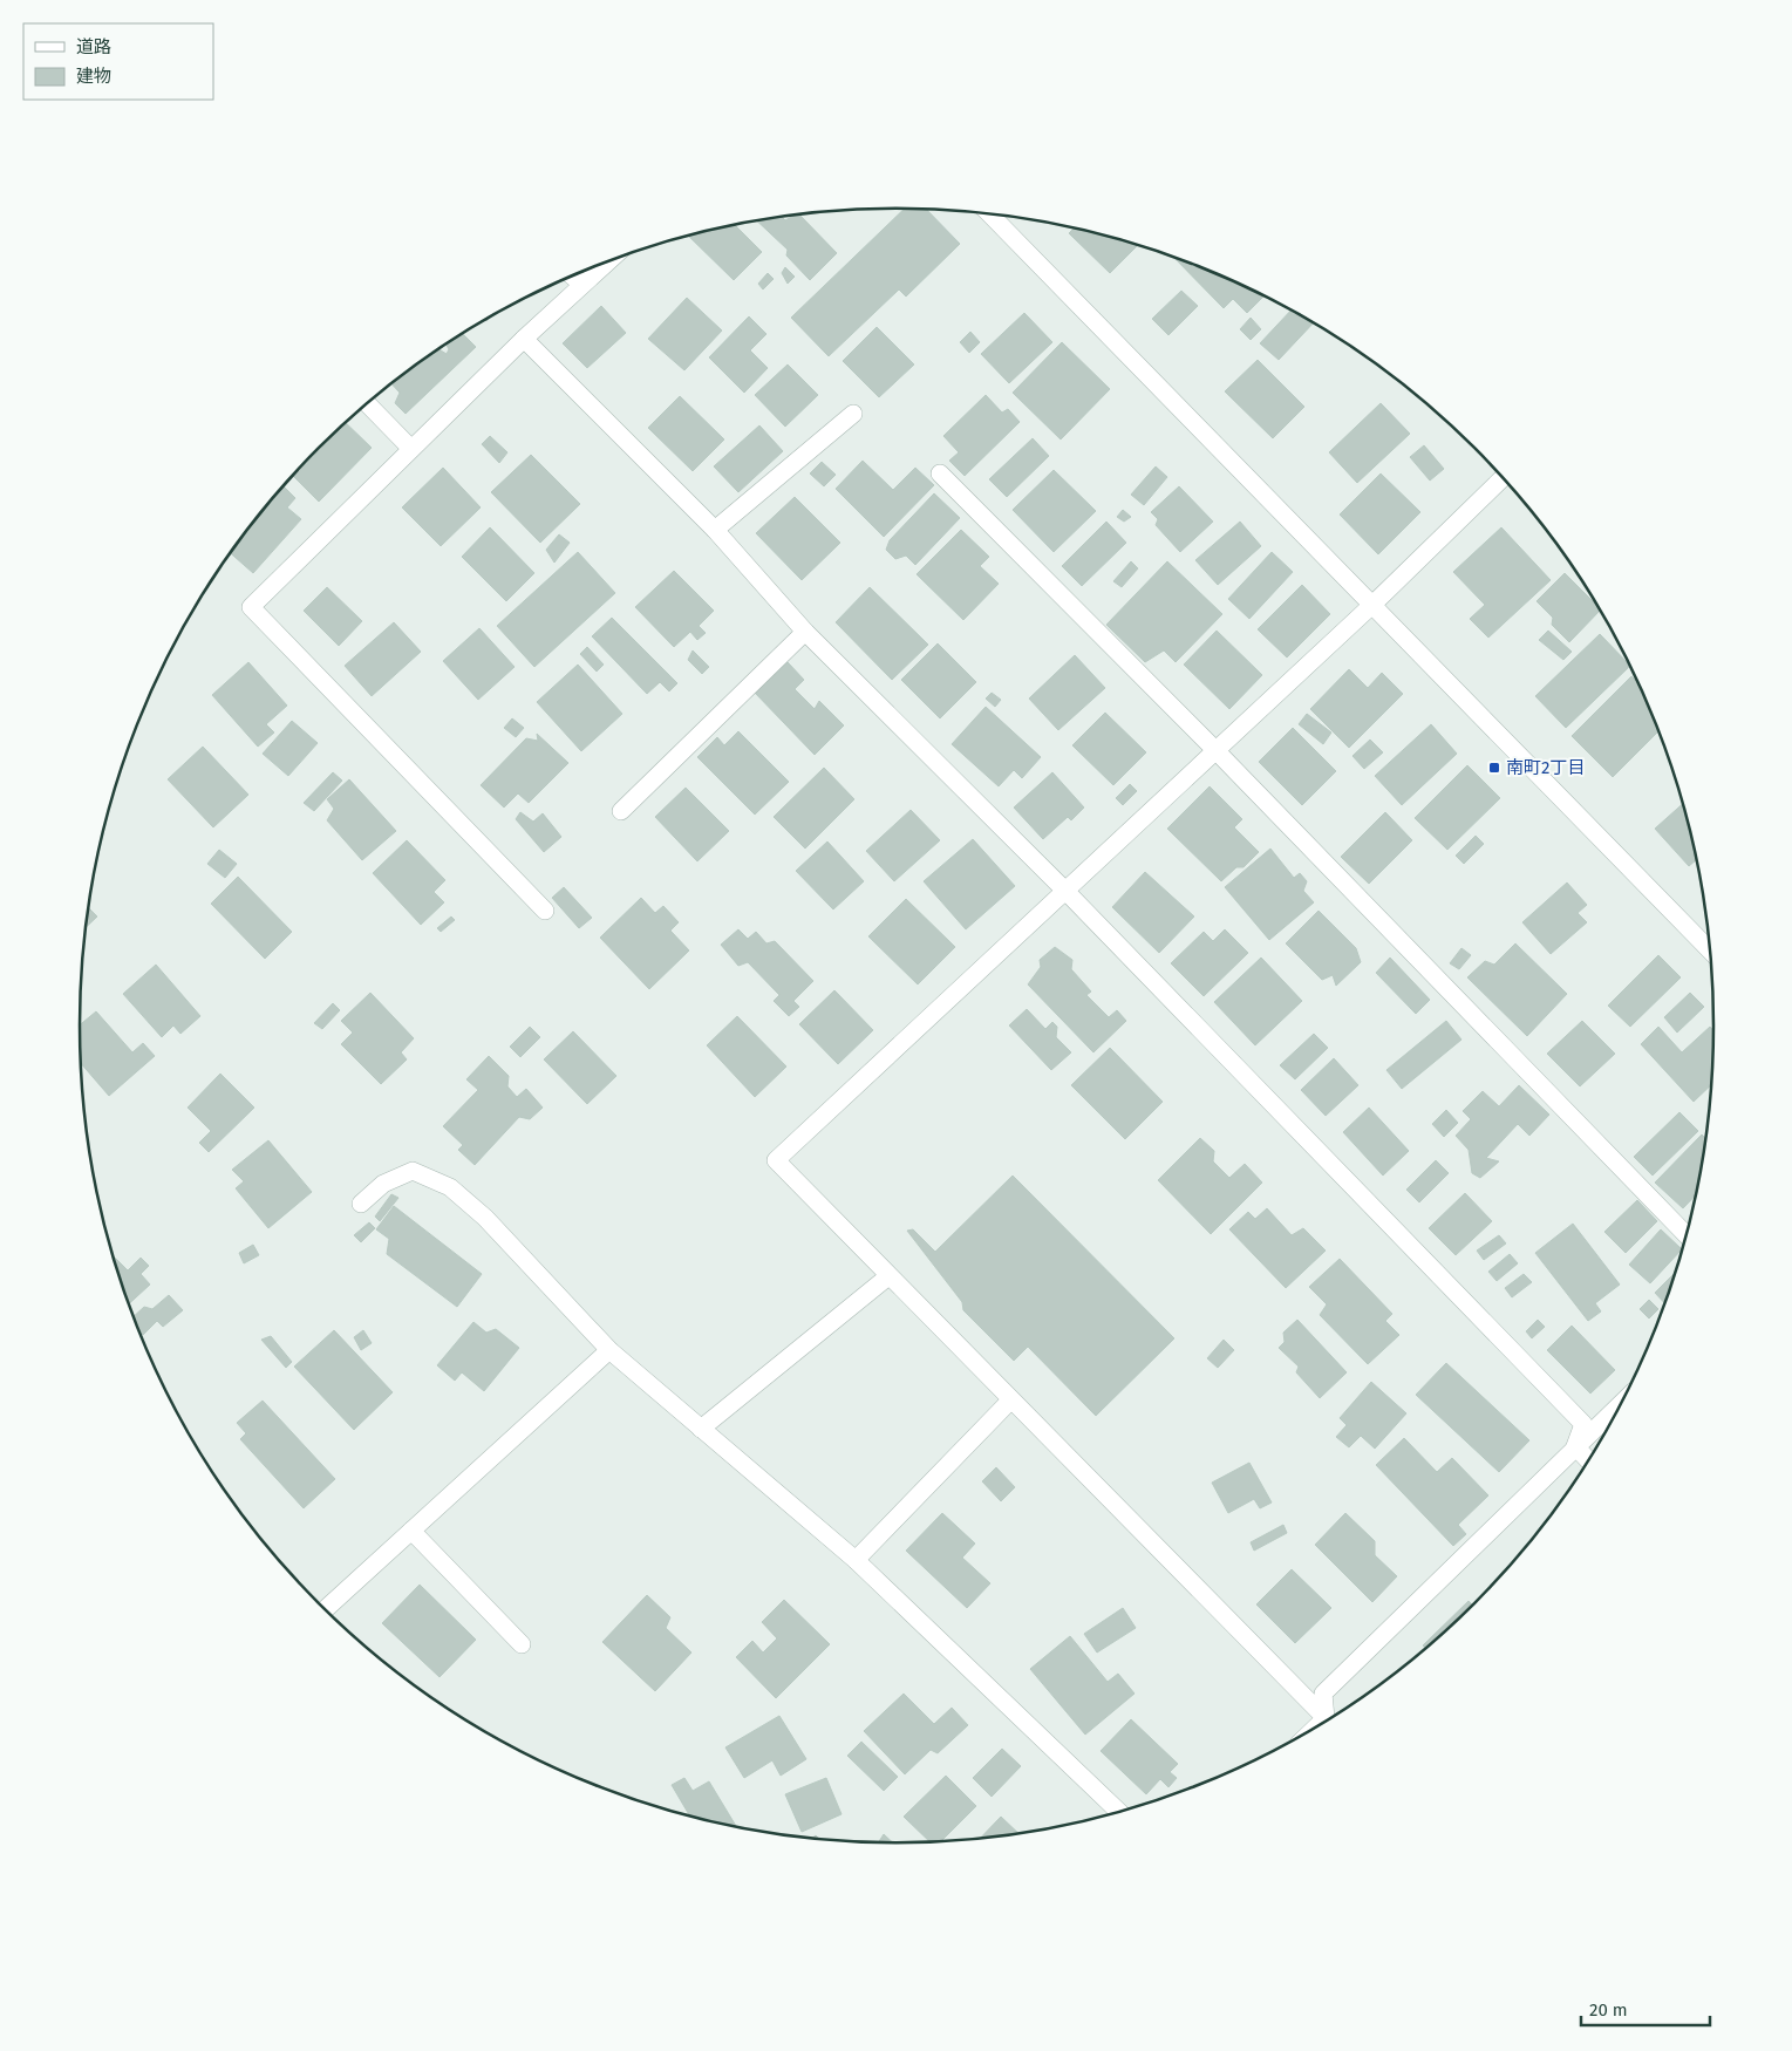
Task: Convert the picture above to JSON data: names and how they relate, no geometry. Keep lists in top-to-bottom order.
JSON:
{
  "places": {
    "transit": ["南町2丁目"]
  },
  "legend": ["道路", "建物"],
  "scale_bar": "20 m"
}
